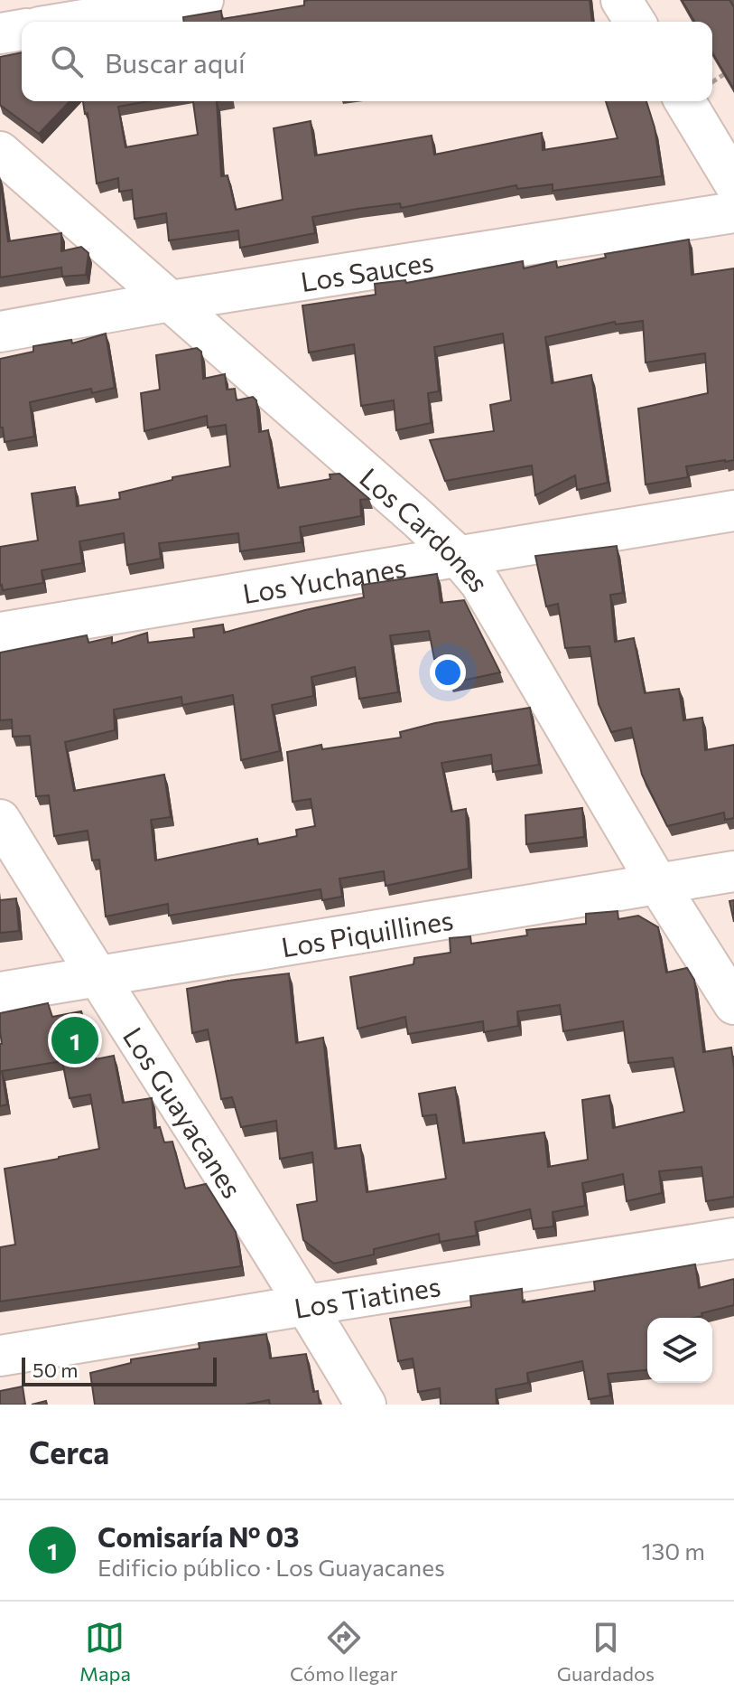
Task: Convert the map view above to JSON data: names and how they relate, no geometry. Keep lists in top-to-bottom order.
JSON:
{
  "streets": {
    "street": [
      "Los Sauces",
      "Los Cardones",
      "Los Yuchanes",
      "Los Piquillines",
      "Los Guayacanes",
      "Los Tiatines"
    ]
  },
  "crossings": [
    ["Los Sauces", "Los Cardones"],
    ["Los Cardones", "Los Yuchanes"],
    ["Los Cardones", "Los Piquillines"],
    ["Los Piquillines", "Los Guayacanes"],
    ["Los Guayacanes", "Los Tiatines"]
  ],
  "scale_bar": "50 m",
  "page": {
    "search": "Buscar aquí",
    "pins": "1",
    "scale": "50 m",
    "heading": "Cerca",
    "list": [
      {
        "mark": "1",
        "name": "Comisaría Nº 03",
        "note": "Edificio público · Los Guayacanes",
        "value": "130 m"
      }
    ],
    "nav": ["Mapa", "Cómo llegar", "Guardados"]
  }
}
